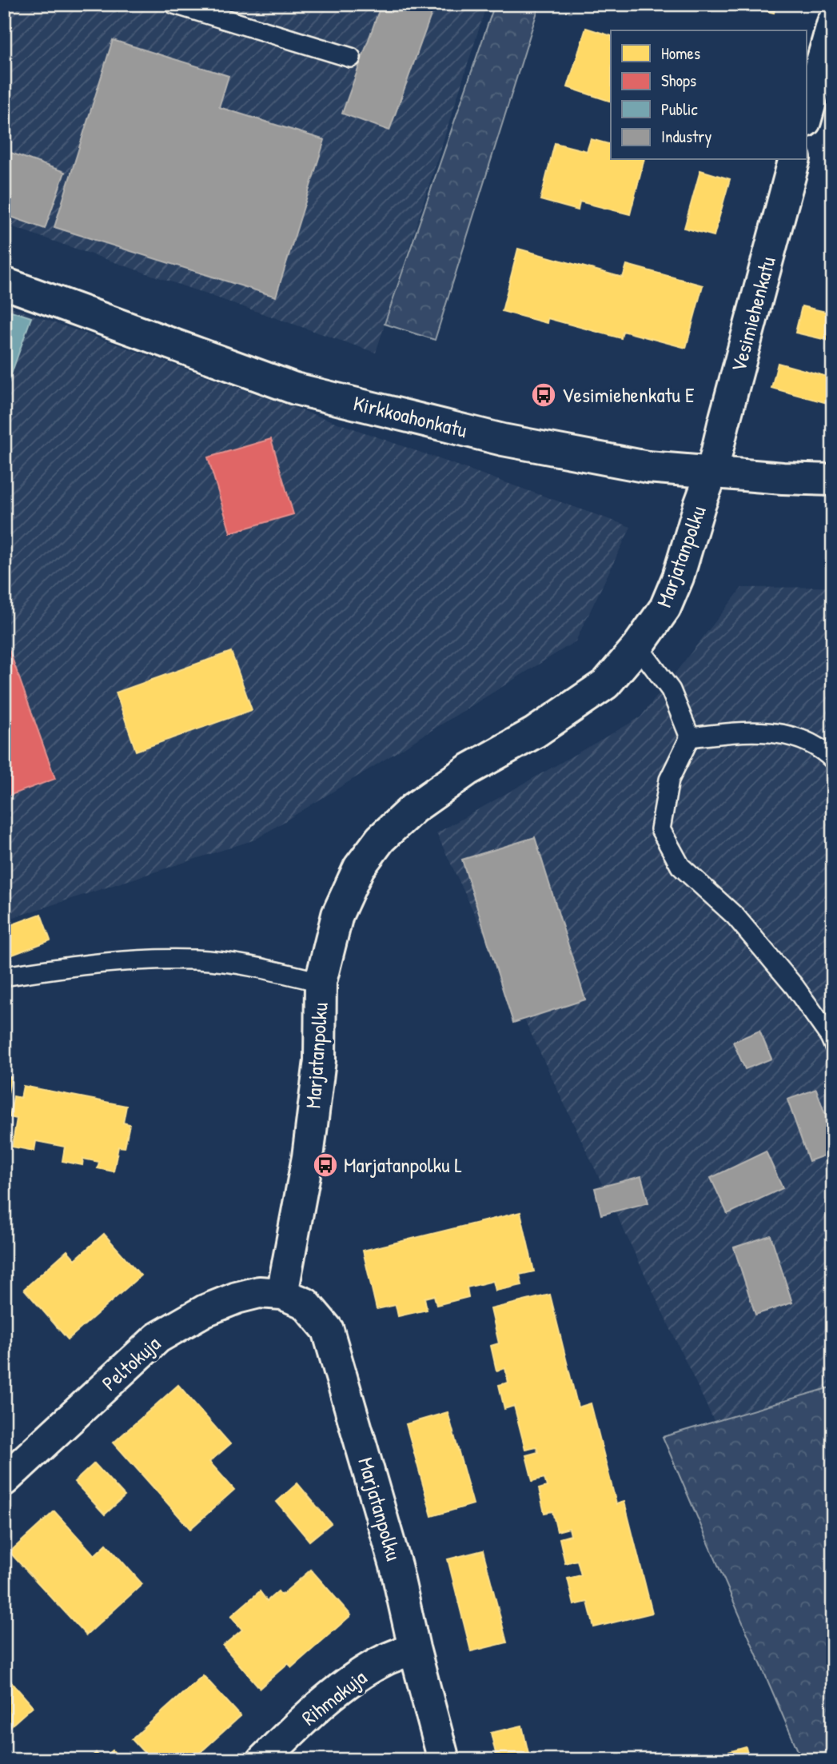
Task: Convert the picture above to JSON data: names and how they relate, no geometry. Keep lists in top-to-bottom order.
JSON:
{
  "streets": {
    "street": [
      "Vesimiehenkatu",
      "Kirkkoahonkatu",
      "Marjatanpolku",
      "Peltokuja",
      "Rihmakuja"
    ]
  },
  "crossings": [
    ["Vesimiehenkatu", "Kirkkoahonkatu"],
    ["Vesimiehenkatu", "Marjatanpolku"],
    ["Kirkkoahonkatu", "Marjatanpolku"],
    ["Marjatanpolku", "Peltokuja"],
    ["Marjatanpolku", "Rihmakuja"]
  ],
  "places": {
    "bus stop": ["Vesimiehenkatu E", "Marjatanpolku L"]
  },
  "legend": [
    "Homes",
    "Shops",
    "Public",
    "Industry"
  ]
}
